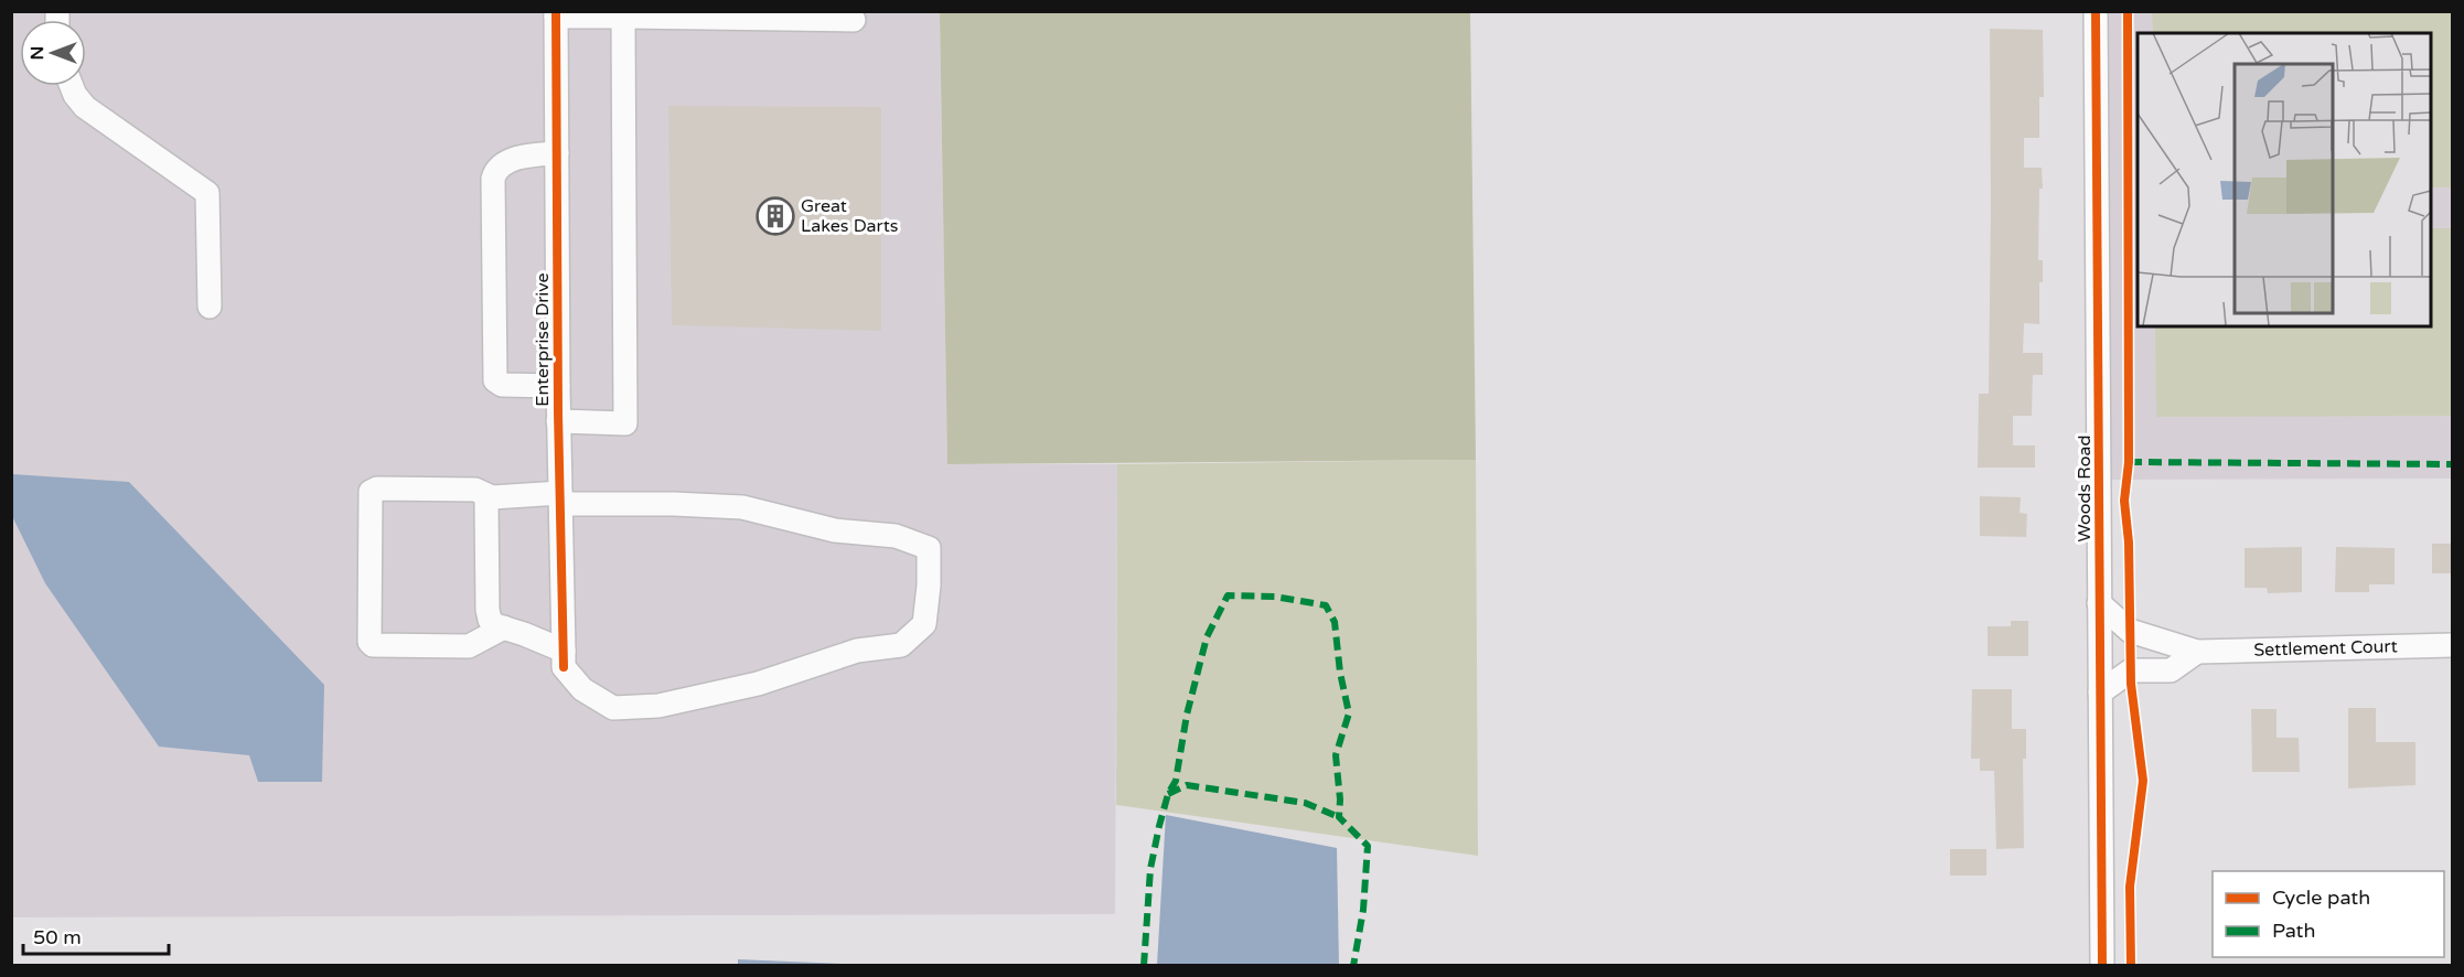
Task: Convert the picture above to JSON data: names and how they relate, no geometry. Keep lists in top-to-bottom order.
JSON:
{
  "streets": {
    "street": ["Enterprise Drive", "Woods Road", "Settlement Court"]
  },
  "crossings": [
    ["Woods Road", "Settlement Court"]
  ],
  "places": {
    "building": ["Great Lakes Darts"]
  },
  "legend": ["Cycle path", "Path"],
  "scale_bar": "50 m",
  "north": "left"
}
